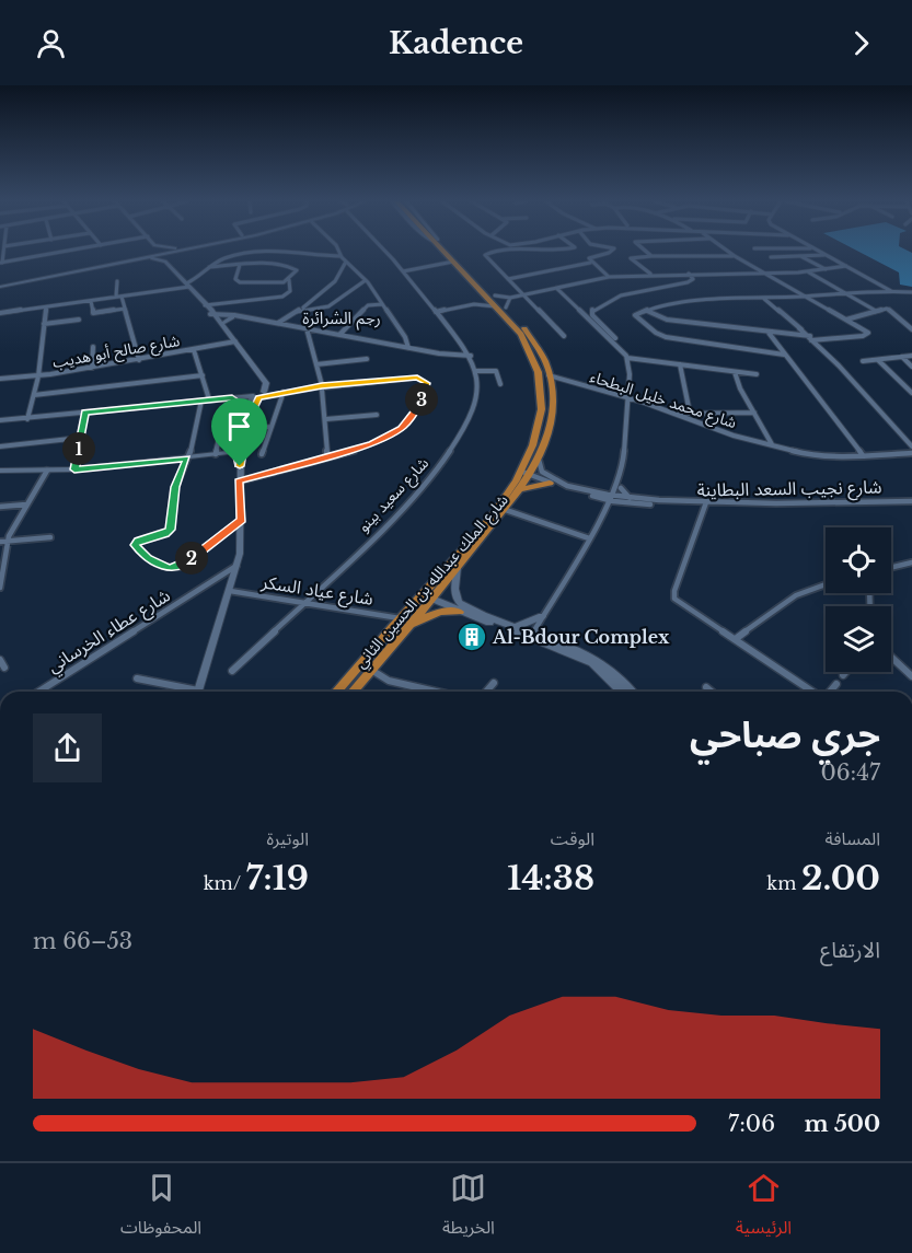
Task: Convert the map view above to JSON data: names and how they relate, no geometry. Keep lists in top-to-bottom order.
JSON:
{
  "streets": {
    "highway": ["شارع الملك عبدالله بن الحسين الثاني"],
    "street": [
      "شارع صالح أبو هديب",
      "شارع محمد خليل البطحاء",
      "شارع نجيب السعد البطاينة",
      "شارع سعيد بينو",
      "شارع عياد السكر",
      "شارع عطاء الخرساني"
    ]
  },
  "crossings": [
    ["شارع محمد خليل البطحاء", "شارع الملك عبدالله بن الحسين الثاني"],
    ["شارع نجيب السعد البطاينة", "شارع الملك عبدالله بن الحسين الثاني"],
    ["شارع سعيد بينو", "شارع عياد السكر"],
    ["شارع الملك عبدالله بن الحسين الثاني", "شارع عياد السكر"]
  ],
  "districts": ["رجم الشرائرة"],
  "places": {
    "building": ["Al-Bdour Complex"]
  },
  "page": {
    "header": "Kadence",
    "pins": ["3", "1", "2"],
    "heading": ["جري صباحي", "06:47"],
    "stats": [
      ["المسافة", "2.00 km"],
      ["الوقت", "14:38"],
      ["الوتيرة", "7:19 /km"]
    ],
    "chart": ["الارتفاع", "53–66 m"],
    "list": [
      {
        "name": "500 m",
        "note": "7:06"
      }
    ],
    "tabs": ["الرئيسية", "الخريطة", "المحفوظات"]
  }
}
